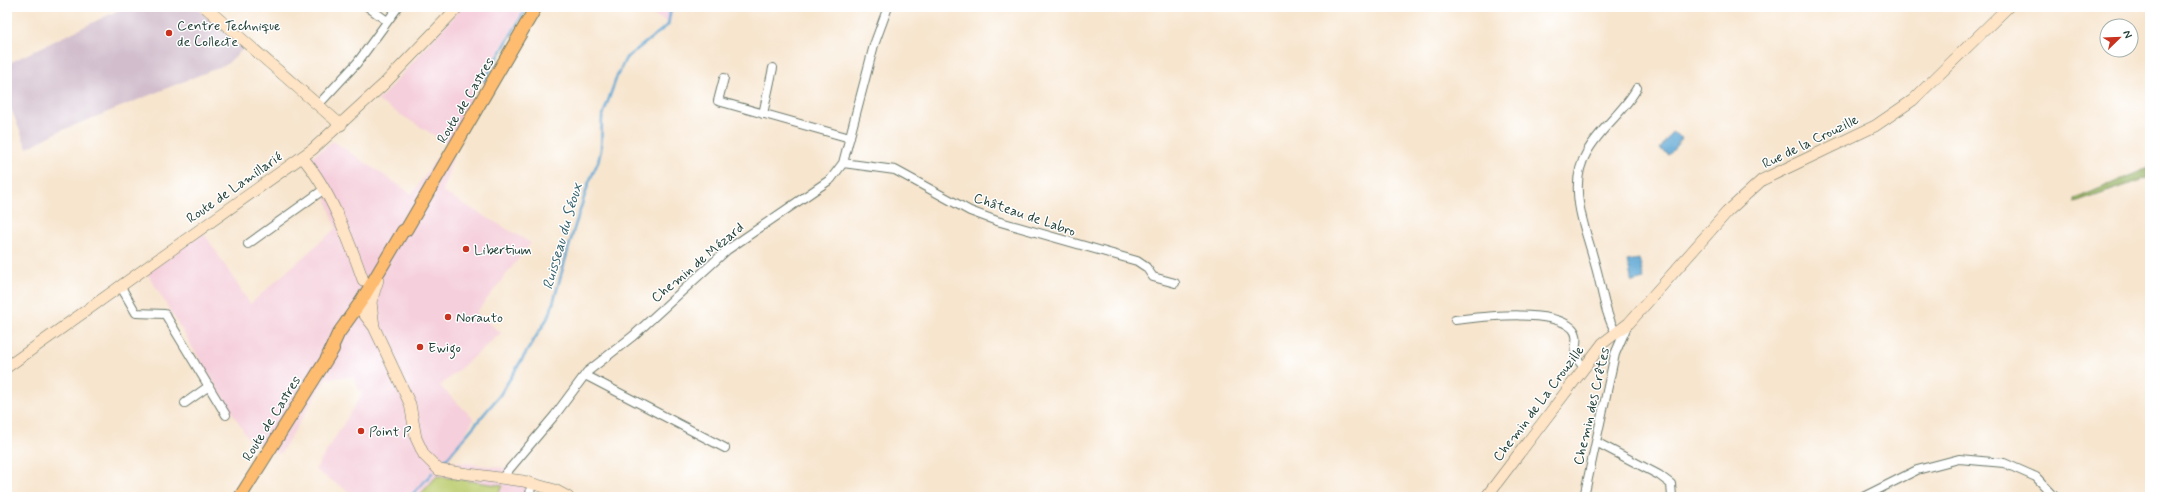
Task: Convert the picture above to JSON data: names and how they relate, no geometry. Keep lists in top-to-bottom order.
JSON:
{
  "streets": {
    "main road": ["Route de Castres"],
    "street": [
      "Rue de la Crouzille",
      "Route de Lamillarié",
      "Château de Labro",
      "Chemin de Mézard",
      "Chemin de La Crouzille",
      "Chemin des Crêtes"
    ]
  },
  "crossings": [
    ["Rue de la Crouzille", "Chemin de La Crouzille"],
    ["Rue de la Crouzille", "Chemin des Crêtes"],
    ["Château de Labro", "Chemin de Mézard"]
  ],
  "water": ["Ruisseau du Séoux"],
  "places": [
    "Centre Technique de Collecte",
    "Libertium",
    "Norauto",
    "Ewigo",
    "Point P"
  ],
  "north": "top right"
}
